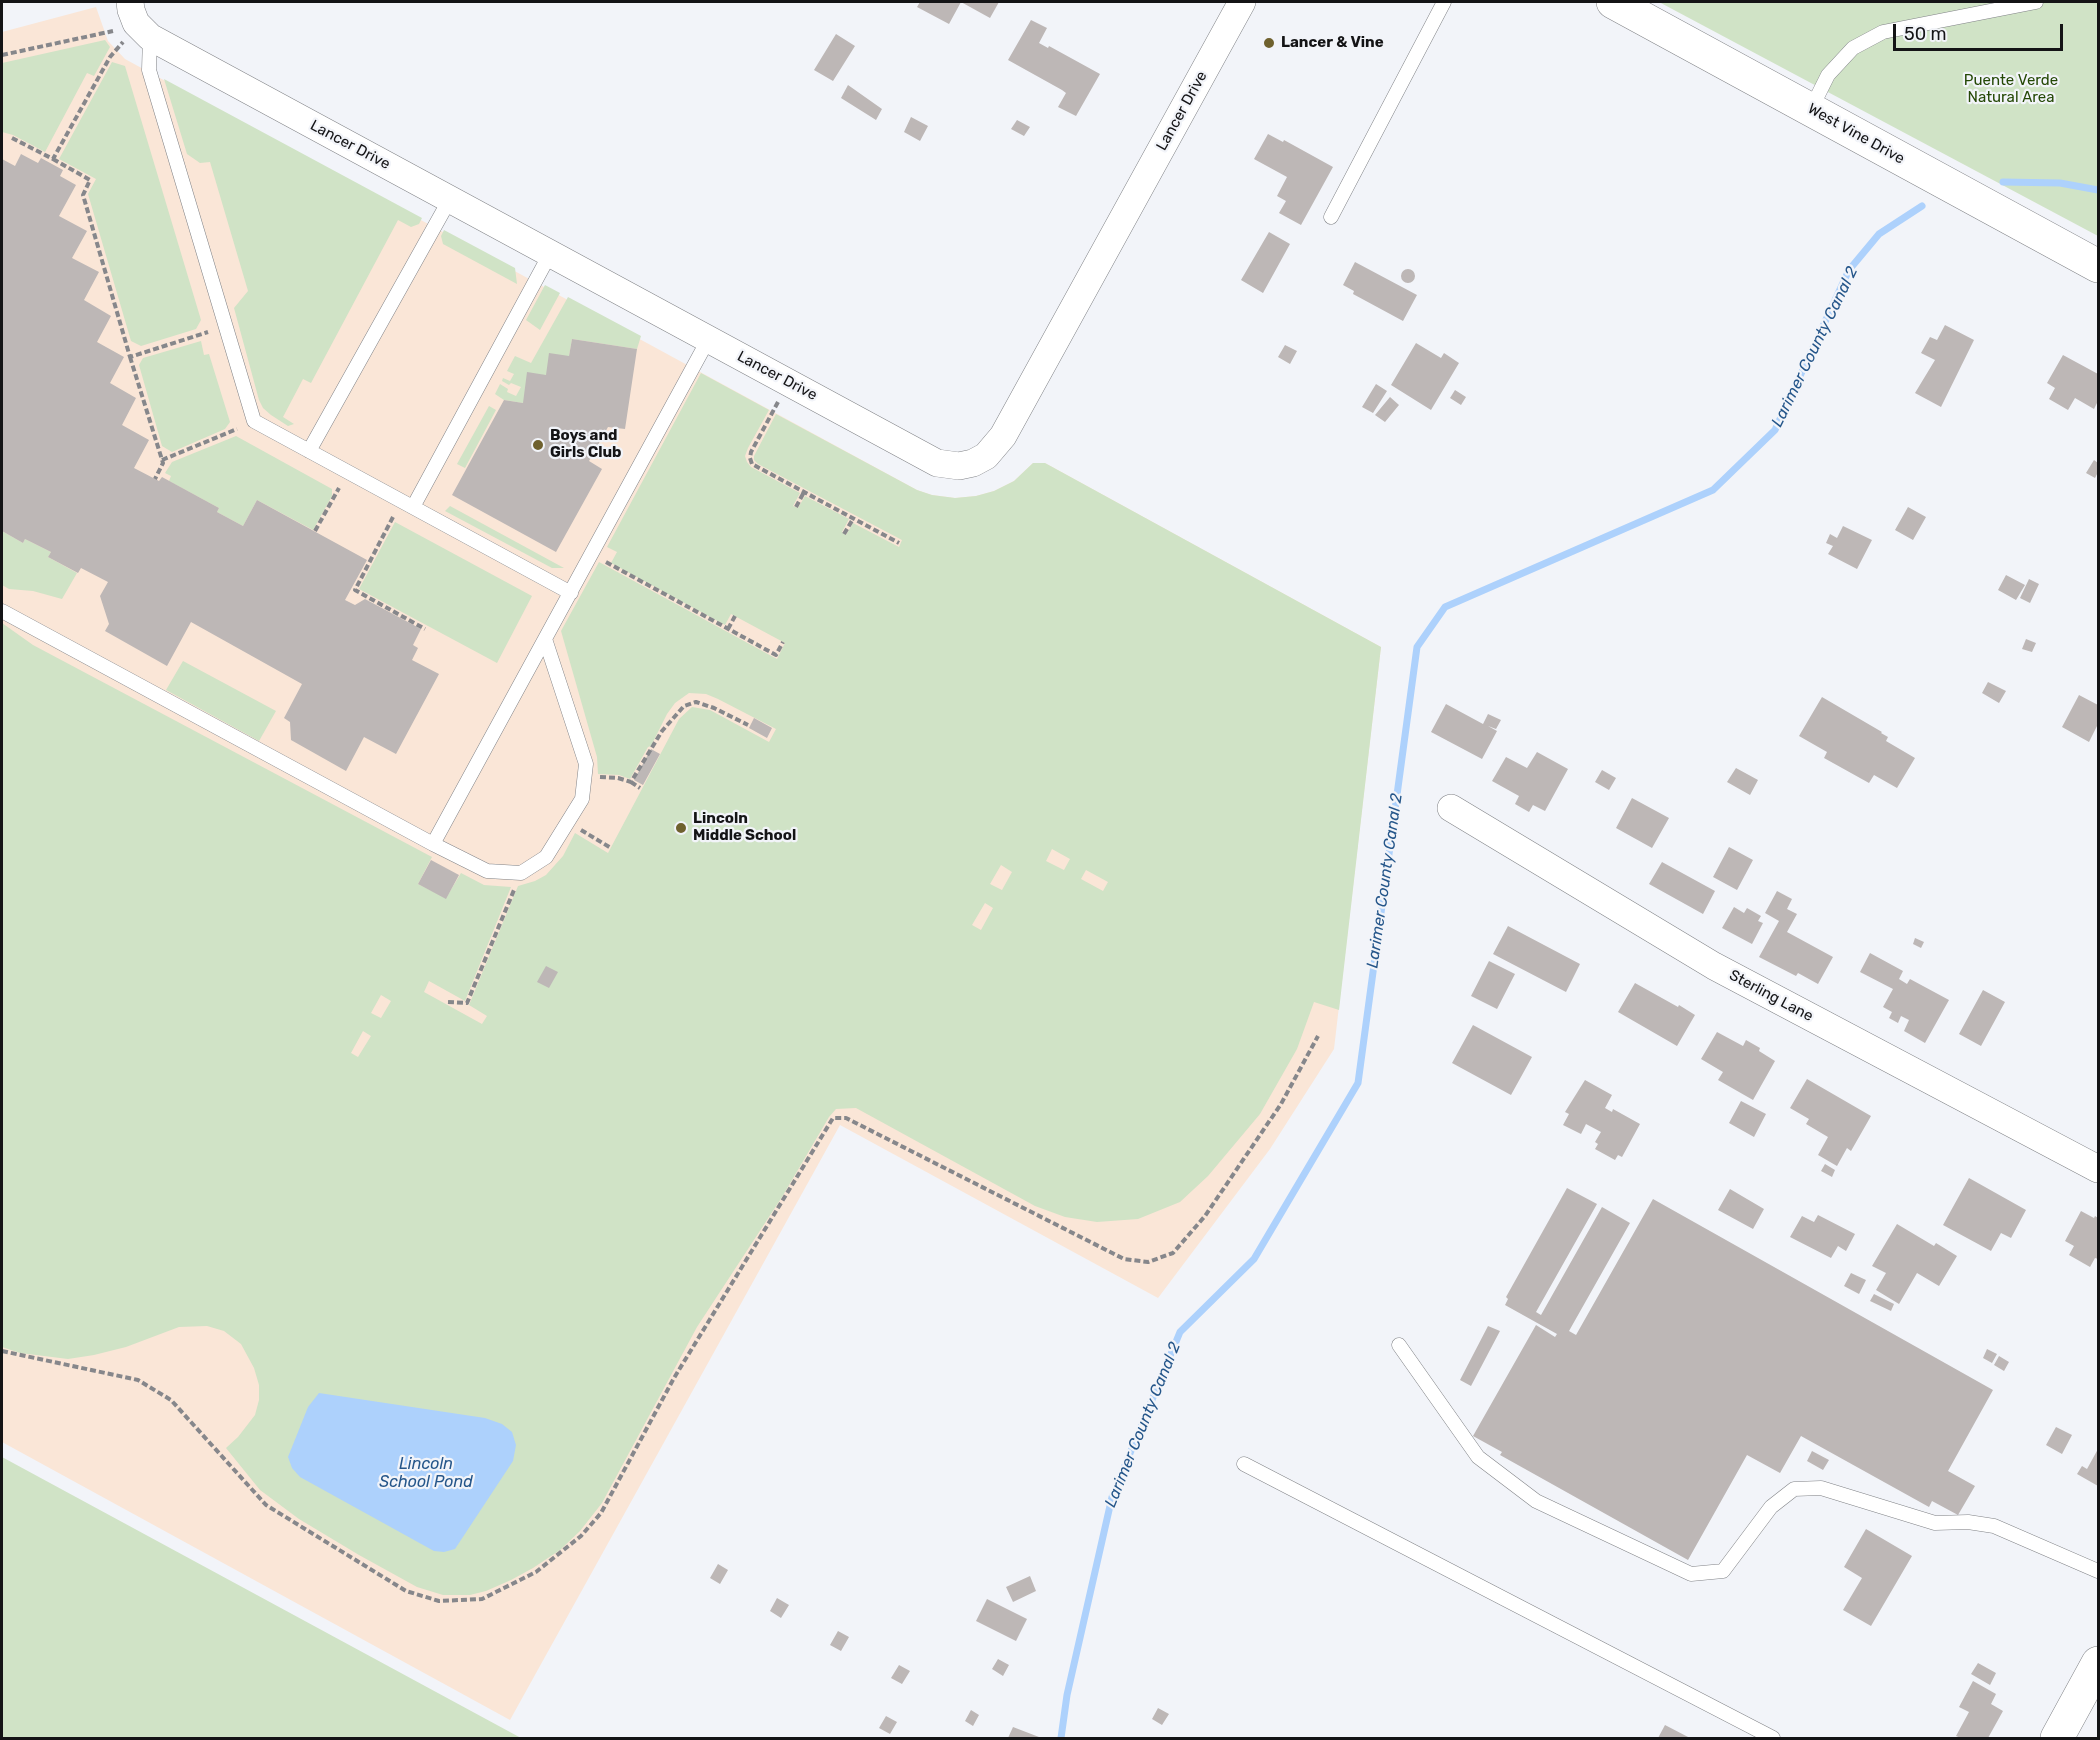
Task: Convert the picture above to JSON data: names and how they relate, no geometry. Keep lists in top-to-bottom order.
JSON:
{
  "streets": {
    "street": ["Lancer Drive", "West Vine Drive", "Sterling Lane"]
  },
  "water": ["Larimer County Canal 2", "Lincoln School Pond"],
  "parks": ["Puente Verde Natural Area"],
  "places": ["Lancer & Vine", "Boys and Girls Club", "Lincoln Middle School"],
  "scale_bar": "50 m"
}
